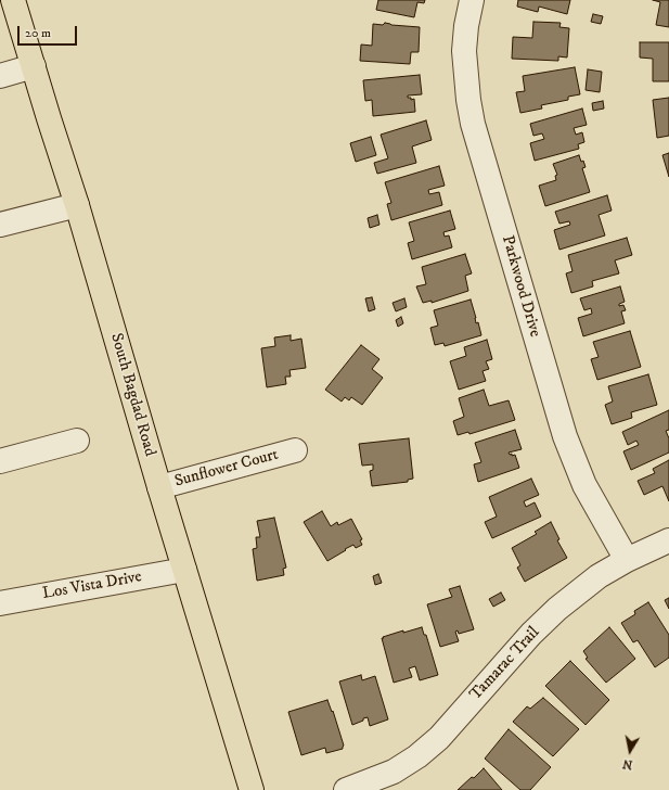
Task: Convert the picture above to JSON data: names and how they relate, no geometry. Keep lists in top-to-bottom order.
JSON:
{
  "streets": {
    "main road": ["South Bagdad Road"],
    "street": [
      "Parkwood Drive",
      "Sunflower Court",
      "Los Vista Drive",
      "Tamarac Trail"
    ]
  },
  "crossings": [
    ["Parkwood Drive", "Tamarac Trail"],
    ["South Bagdad Road", "Sunflower Court"],
    ["South Bagdad Road", "Los Vista Drive"]
  ],
  "scale_bar": "20 m",
  "north": "bottom"
}
